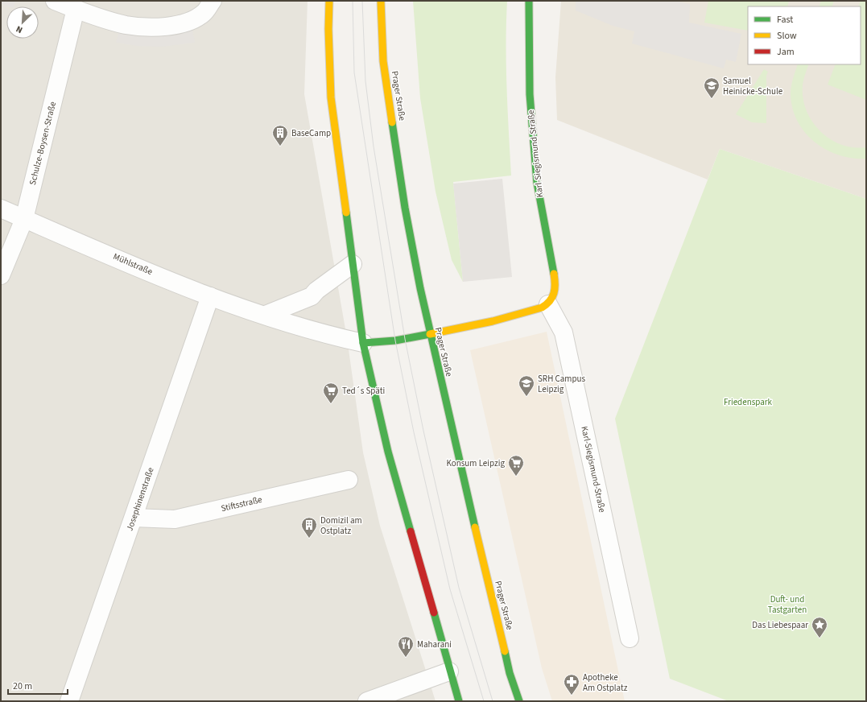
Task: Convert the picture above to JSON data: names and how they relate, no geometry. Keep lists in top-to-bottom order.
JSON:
{
  "streets": {
    "main road": ["Prager Straße", "Karl-Siegismund-Straße"],
    "street": [
      "Schulze-Boysen-Straße",
      "Mühlstraße",
      "Josephinenstraße",
      "Stiftsstraße"
    ]
  },
  "crossings": [
    ["Schulze-Boysen-Straße", "Mühlstraße"],
    ["Mühlstraße", "Josephinenstraße"],
    ["Josephinenstraße", "Stiftsstraße"]
  ],
  "parks": ["Friedenspark", "Duft- und Tastgarten"],
  "places": {
    "school or university": ["Samuel Heinicke-Schule", "SRH Campus Leipzig"],
    "building": ["BaseCamp", "Domizil am Ostplatz"],
    "supermarket": ["Ted´s Späti", "Konsum Leipzig"],
    "place": ["Das Liebespaar"],
    "restaurant": ["Maharani"],
    "pharmacy": ["Apotheke Am Ostplatz"]
  },
  "legend": ["Fast", "Slow", "Jam"],
  "scale_bar": "20 m",
  "north": "bottom left"
}
